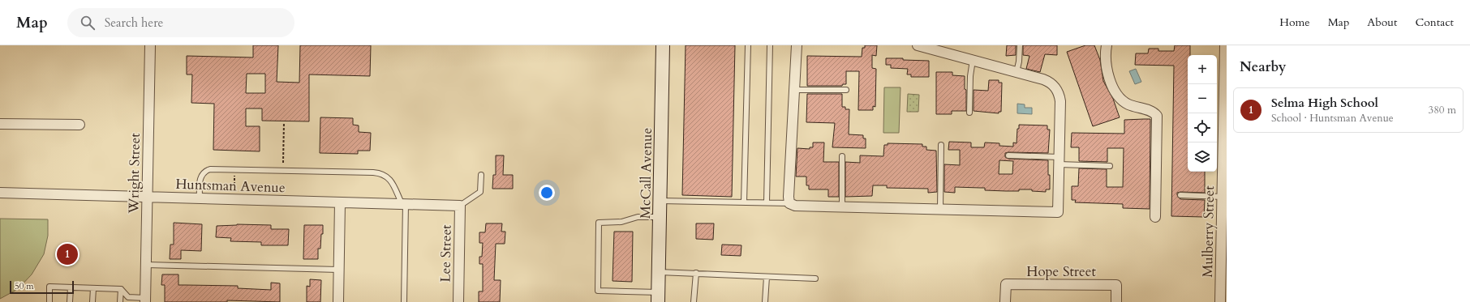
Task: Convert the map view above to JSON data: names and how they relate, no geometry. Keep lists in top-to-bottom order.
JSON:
{
  "streets": {
    "main road": ["McCall Avenue"],
    "street": [
      "Wright Street",
      "Huntsman Avenue",
      "Mulberry Street",
      "Lee Street",
      "Hope Street"
    ]
  },
  "crossings": [
    ["Wright Street", "Huntsman Avenue"],
    ["Huntsman Avenue", "Lee Street"]
  ],
  "scale_bar": "50 m",
  "page": {
    "header": "Map",
    "search": "Search here",
    "nav": [
      "Home",
      "Map",
      "About",
      "Contact"
    ],
    "heading": "Nearby",
    "map_buttons": ["+", "−"],
    "list": [
      {
        "mark": "1",
        "name": "Selma High School",
        "note": "School · Huntsman Avenue",
        "value": "380 m"
      }
    ],
    "pins": "1",
    "scale": "50 m"
  }
}
